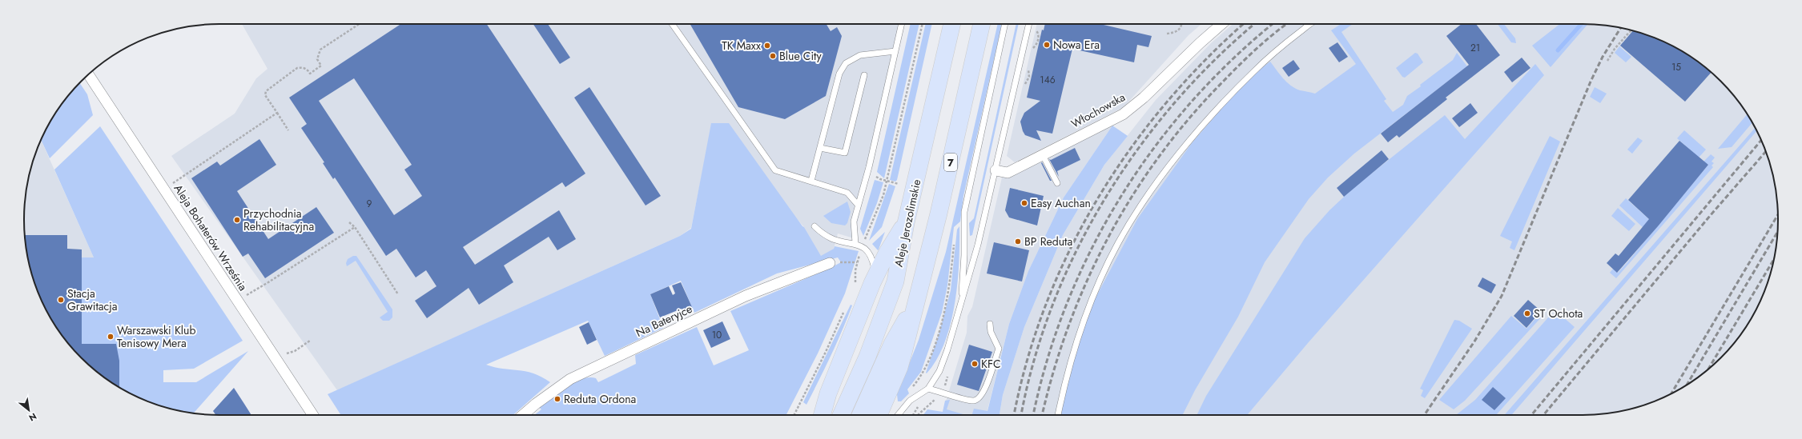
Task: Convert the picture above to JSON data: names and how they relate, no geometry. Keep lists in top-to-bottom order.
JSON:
{
  "streets": {
    "main road": ["7", "Aleje Jerozolimskie"],
    "street": ["Włochowska", "Aleja Bohaterów Września", "Na Bateryjce"]
  },
  "places": [
    "Nowa Era",
    "TK Maxx",
    "Blue City",
    "Easy Auchan",
    "Przychodnia Rehabilitacyjna",
    "BP Reduta",
    "Stacja Grawitacja",
    "ST Ochota",
    "Warszawski Klub Tenisowy Mera",
    "KFC",
    "Reduta Ordona"
  ],
  "house_numbers": [
    "21",
    "15",
    "146",
    "9",
    "10"
  ],
  "north": "bottom right"
}
